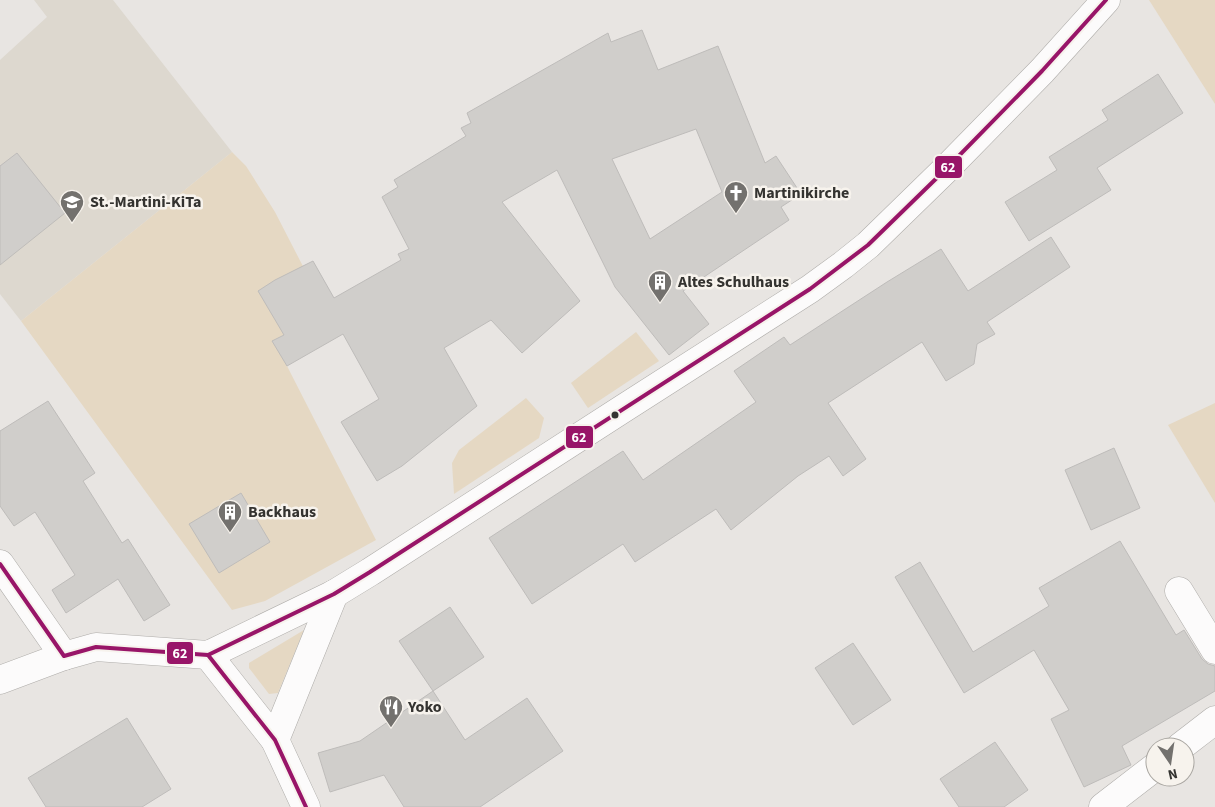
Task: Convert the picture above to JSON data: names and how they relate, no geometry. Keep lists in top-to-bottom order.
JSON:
{
  "places": {
    "church": ["Martinikirche"],
    "school or university": ["St.-Martini-KiTa"],
    "building": ["Altes Schulhaus", "Backhaus"],
    "restaurant": ["Yoko"]
  },
  "lines": ["transit line 62"],
  "north": "bottom"
}
